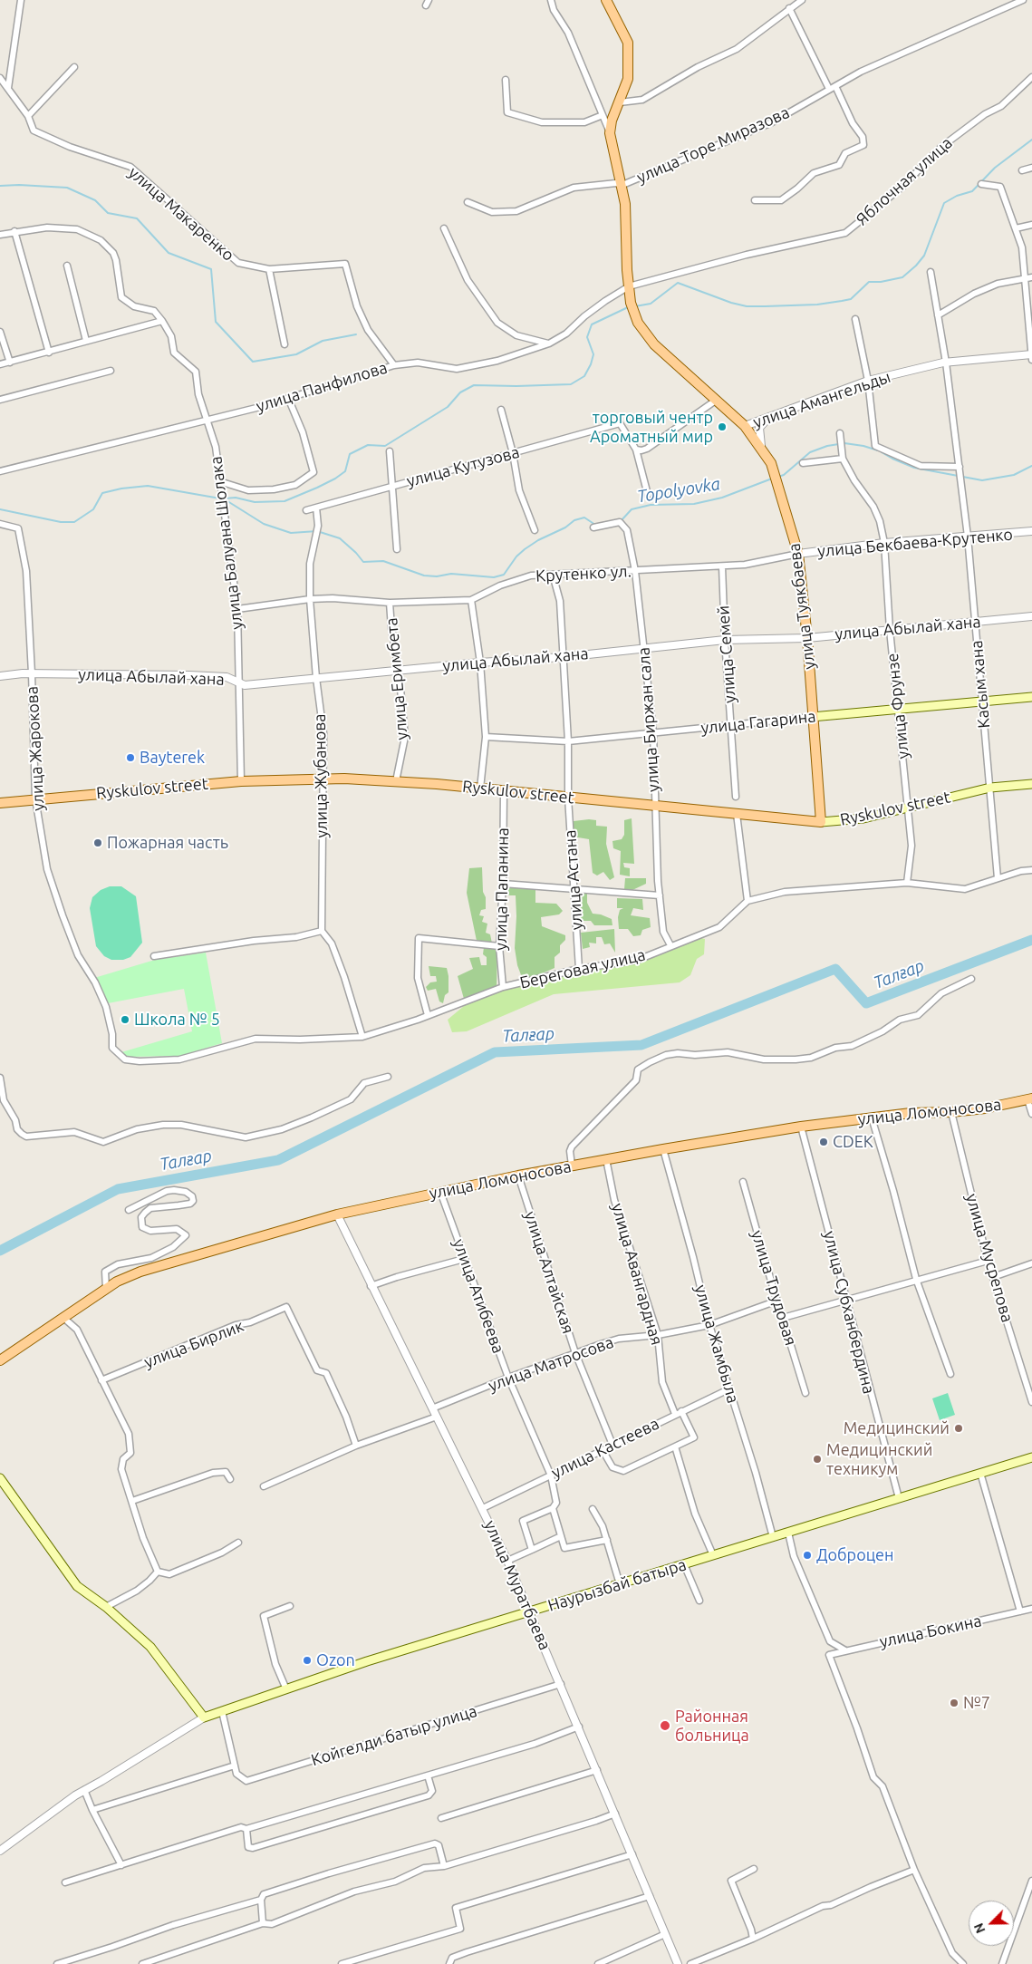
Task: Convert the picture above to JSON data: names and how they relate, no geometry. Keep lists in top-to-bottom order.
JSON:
{
  "streets": {
    "main road": [
      "улица Туякбаева",
      "улица Гагарина",
      "Ryskulov street",
      "улица Ломоносова",
      "Наурызбай батыра"
    ],
    "street": [
      "улица Торе Миразова",
      "Яблочная улица",
      "улица Макаренко",
      "улица Панфилова",
      "улица Амангельды",
      "улица Кутузова",
      "улица Балуана Шолака",
      "улица Бекбаева-Крутенко",
      "Крутенко ул.",
      "улица Абылай хана",
      "улица Семей",
      "улица Еримбета",
      "Касым хана",
      "улица Фрунзе",
      "улица Биржан сала",
      "улица Жарокова",
      "улица Жубанова",
      "улица Астана",
      "улица Папанина",
      "Береговая улица",
      "улица Мусрепова",
      "улица Алтайская",
      "улица Авангардная",
      "улица Трудовая",
      "улица Атибеева",
      "улица Субханбердина",
      "улица Бирлик",
      "улица Жамбыла",
      "улица Матросова",
      "улица Кастеева",
      "улица Муратбаева",
      "улица Бокина",
      "Койгелди батыр улица"
    ]
  },
  "crossings": [
    ["улица Торе Миразова", "улица Туякбаева"],
    ["Яблочная улица", "улица Панфилова"],
    ["Яблочная улица", "улица Туякбаева"],
    ["улица Макаренко", "улица Панфилова"],
    ["улица Панфилова", "улица Балуана Шолака"],
    ["улица Панфилова", "улица Туякбаева"],
    ["улица Амангельды", "улица Туякбаева"],
    ["улица Кутузова", "улица Жубанова"],
    ["улица Балуана Шолака", "Крутенко ул."],
    ["улица Балуана Шолака", "улица Абылай хана"],
    ["улица Балуана Шолака", "Ryskulov street"],
    ["улица Бекбаева-Крутенко", "Крутенко ул."],
    ["улица Бекбаева-Крутенко", "улица Туякбаева"],
    ["улица Бекбаева-Крутенко", "Касым хана"],
    ["улица Бекбаева-Крутенко", "улица Фрунзе"],
    ["Крутенко ул.", "улица Туякбаева"],
    ["Крутенко ул.", "улица Семей"],
    ["Крутенко ул.", "улица Еримбета"],
    ["Крутенко ул.", "улица Биржан сала"],
    ["Крутенко ул.", "улица Жубанова"],
    ["Крутенко ул.", "улица Астана"],
    ["улица Туякбаева", "улица Абылай хана"],
    ["улица Туякбаева", "улица Гагарина"],
    ["улица Туякбаева", "Ryskulov street"],
    ["улица Абылай хана", "улица Семей"],
    ["улица Абылай хана", "улица Еримбета"],
    ["улица Абылай хана", "Касым хана"],
    ["улица Абылай хана", "улица Фрунзе"],
    ["улица Абылай хана", "улица Биржан сала"],
    ["улица Абылай хана", "улица Жарокова"],
    ["улица Абылай хана", "улица Жубанова"],
    ["улица Абылай хана", "улица Астана"],
    ["улица Семей", "улица Гагарина"],
    ["улица Еримбета", "Ryskulov street"],
    ["Касым хана", "улица Гагарина"],
    ["Касым хана", "Ryskulov street"],
    ["Касым хана", "Береговая улица"],
    ["улица Фрунзе", "улица Гагарина"],
    ["улица Фрунзе", "Ryskulov street"],
    ["улица Фрунзе", "Береговая улица"],
    ["улица Биржан сала", "улица Гагарина"],
    ["улица Биржан сала", "Ryskulov street"],
    ["улица Биржан сала", "Береговая улица"],
    ["улица Гагарина", "улица Астана"],
    ["улица Жарокова", "Ryskulov street"],
    ["улица Жарокова", "Береговая улица"],
    ["улица Жубанова", "Ryskulov street"],
    ["Ryskulov street", "улица Астана"],
    ["Ryskulov street", "улица Папанина"],
    ["улица Астана", "Береговая улица"],
    ["улица Папанина", "Береговая улица"],
    ["улица Ломоносова", "улица Мусрепова"],
    ["улица Ломоносова", "улица Алтайская"],
    ["улица Ломоносова", "улица Авангардная"],
    ["улица Ломоносова", "улица Атибеева"],
    ["улица Ломоносова", "улица Субханбердина"],
    ["улица Ломоносова", "улица Жамбыла"],
    ["улица Ломоносова", "улица Муратбаева"],
    ["улица Алтайская", "улица Матросова"],
    ["улица Алтайская", "улица Кастеева"],
    ["улица Авангардная", "улица Матросова"],
    ["улица Авангардная", "улица Кастеева"],
    ["улица Трудовая", "улица Матросова"],
    ["улица Атибеева", "улица Матросова"],
    ["улица Атибеева", "улица Кастеева"],
    ["улица Субханбердина", "Наурызбай батыра"],
    ["улица Жамбыла", "улица Матросова"],
    ["улица Жамбыла", "улица Кастеева"],
    ["улица Жамбыла", "Наурызбай батыра"],
    ["улица Матросова", "улица Муратбаева"],
    ["улица Кастеева", "улица Муратбаева"],
    ["улица Муратбаева", "Наурызбай батыра"],
    ["улица Муратбаева", "Койгелди батыр улица"]
  ],
  "water": ["Topolyovka", "Талғар"],
  "places": [
    "торговый чентр Ароматный мир",
    "Bayterek",
    "Пожарная часть",
    "Школа № 5",
    "CDEK",
    "Медицинский",
    "Медицинский техникум",
    "Доброцен",
    "Ozon",
    "№7",
    "Районная больница"
  ],
  "north": "bottom left"
}
